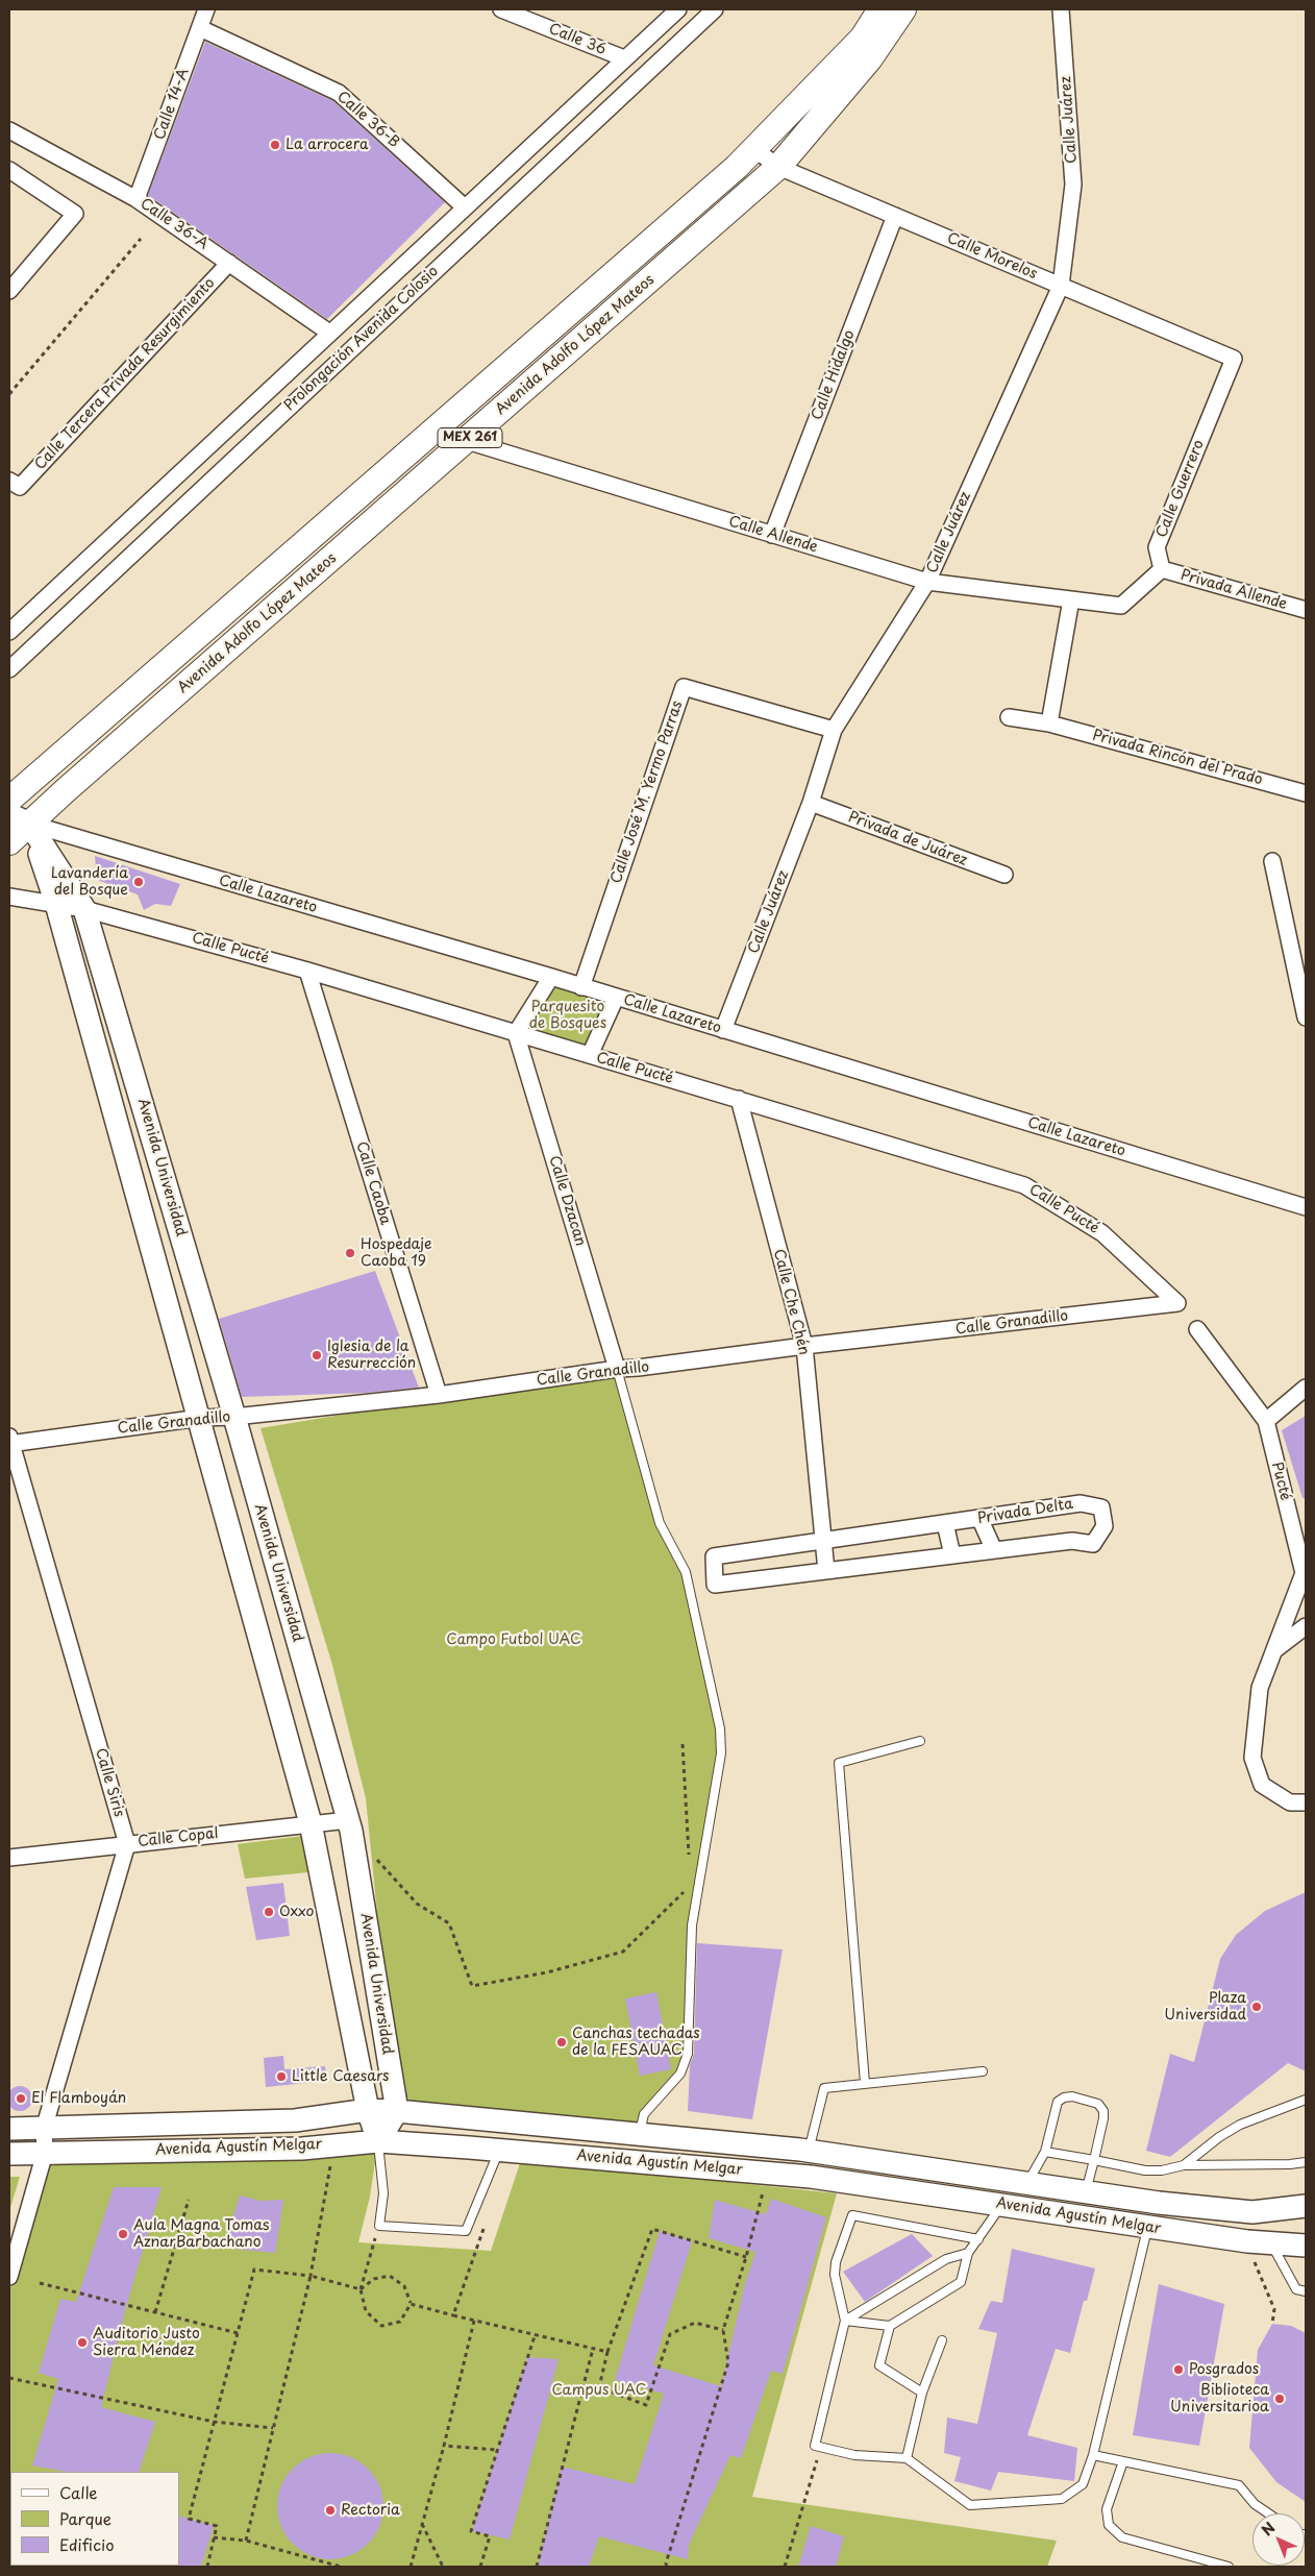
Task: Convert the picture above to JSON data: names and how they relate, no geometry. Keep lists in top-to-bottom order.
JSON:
{
  "streets": {
    "main road": ["Avenida Adolfo López Mateos", "MEX 261"],
    "street": [
      "Calle 36",
      "Calle 14-A",
      "Calle 36-B",
      "Calle Juárez",
      "Calle 36-A",
      "Calle Morelos",
      "Prolongación Avenida Colosio",
      "Calle Tercera Privada Resurgimiento",
      "Calle Hidalgo",
      "Calle Guerrero",
      "Calle Allende",
      "Privada Allende",
      "Privada Rincón del Prado",
      "Calle José M. Yermo Parras",
      "Privada de Juárez",
      "Calle Lazareto",
      "Calle Pucté",
      "Avenida Universidad",
      "Calle Caoba",
      "Calle Dzacan",
      "Calle Che Chén",
      "Calle Granadillo",
      "Pucté",
      "Privada Delta",
      "Calle Siris",
      "Calle Copal",
      "Avenida Agustín Melgar"
    ]
  },
  "crossings": [
    ["Calle 14-A", "Calle 36-B"],
    ["Calle 14-A", "Calle 36-A"],
    ["Calle Juárez", "Calle Morelos"],
    ["Calle Juárez", "Calle Allende"],
    ["Calle Juárez", "Calle José M. Yermo Parras"],
    ["Calle Juárez", "Privada de Juárez"],
    ["Calle Juárez", "Calle Lazareto"],
    ["Calle 36-A", "Calle Tercera Privada Resurgimiento"],
    ["Calle Morelos", "Avenida Adolfo López Mateos"],
    ["Calle Morelos", "Calle Hidalgo"],
    ["Calle Morelos", "Calle Guerrero"],
    ["Avenida Adolfo López Mateos", "Calle Allende"],
    ["Avenida Adolfo López Mateos", "Calle Lazareto"],
    ["Avenida Adolfo López Mateos", "Avenida Universidad"],
    ["Calle Hidalgo", "Calle Allende"],
    ["Calle Guerrero", "Calle Allende"],
    ["Calle Guerrero", "Privada Allende"],
    ["Calle Allende", "Privada Allende"],
    ["Calle José M. Yermo Parras", "Calle Lazareto"],
    ["Calle Lazareto", "Avenida Universidad"],
    ["Calle Pucté", "Avenida Universidad"],
    ["Calle Pucté", "Calle Caoba"],
    ["Calle Pucté", "Calle Dzacan"],
    ["Calle Pucté", "Calle Che Chén"],
    ["Calle Pucté", "Calle Granadillo"],
    ["Avenida Universidad", "Calle Granadillo"],
    ["Avenida Universidad", "Calle Copal"],
    ["Avenida Universidad", "Avenida Agustín Melgar"],
    ["Calle Caoba", "Calle Granadillo"],
    ["Calle Dzacan", "Calle Granadillo"],
    ["Calle Che Chén", "Calle Granadillo"],
    ["Calle Che Chén", "Privada Delta"],
    ["Calle Granadillo", "Calle Siris"],
    ["Calle Siris", "Calle Copal"]
  ],
  "parks": ["Parquesito de Bosques", "Campo Futbol UAC", "Campus UAC"],
  "places": [
    "La arrocera",
    "Lavandería del Bosque",
    "Hospedaje Caoba 19",
    "Iglesia de la Resurrección",
    "Oxxo",
    "Plaza Universidad",
    "Canchas techadas de la FESAUAC",
    "Little Caesars",
    "El Flamboyán",
    "Aula Magna Tomas AznarBarbachano",
    "Auditorio Justo Sierra Méndez",
    "Posgrados",
    "Biblioteca Universitarioa",
    "Rectoria"
  ],
  "legend": ["Calle", "Parque", "Edificio"],
  "north": "top left"
}
